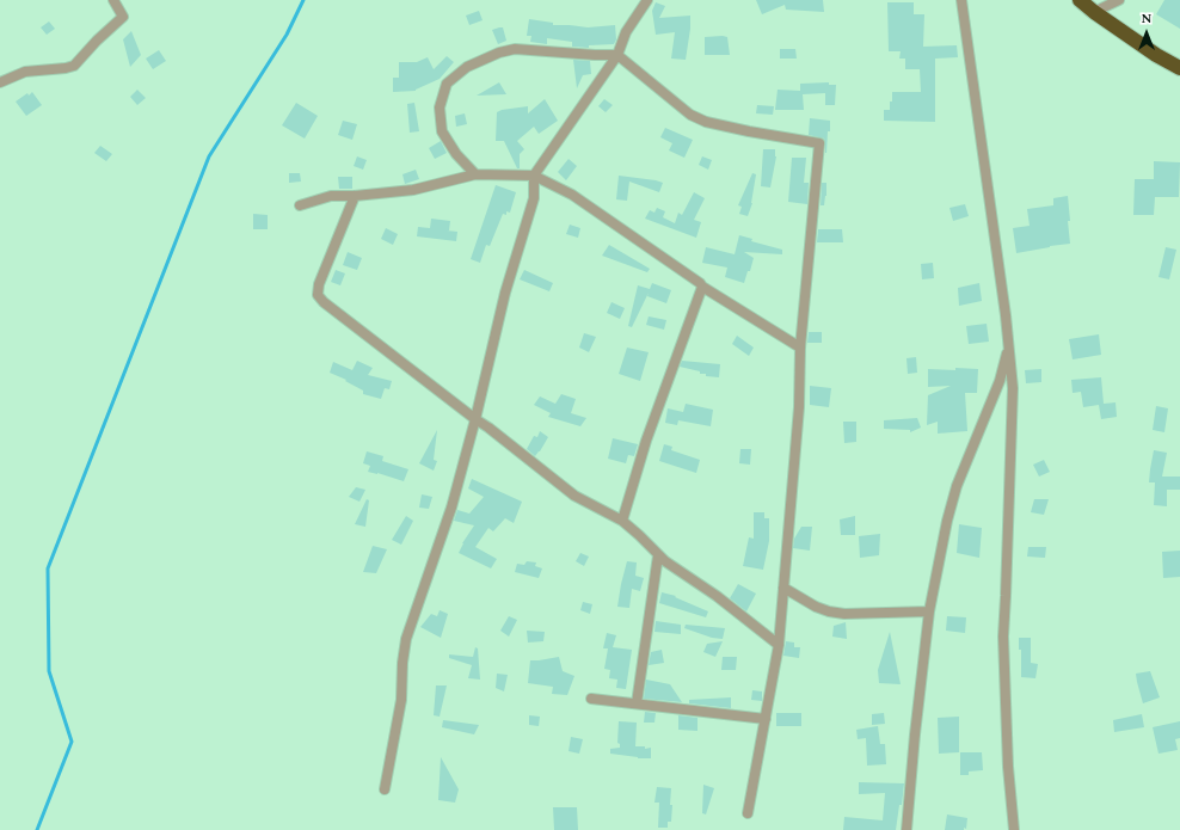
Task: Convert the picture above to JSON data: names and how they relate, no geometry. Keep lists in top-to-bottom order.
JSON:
{
  "north": "top"
}
